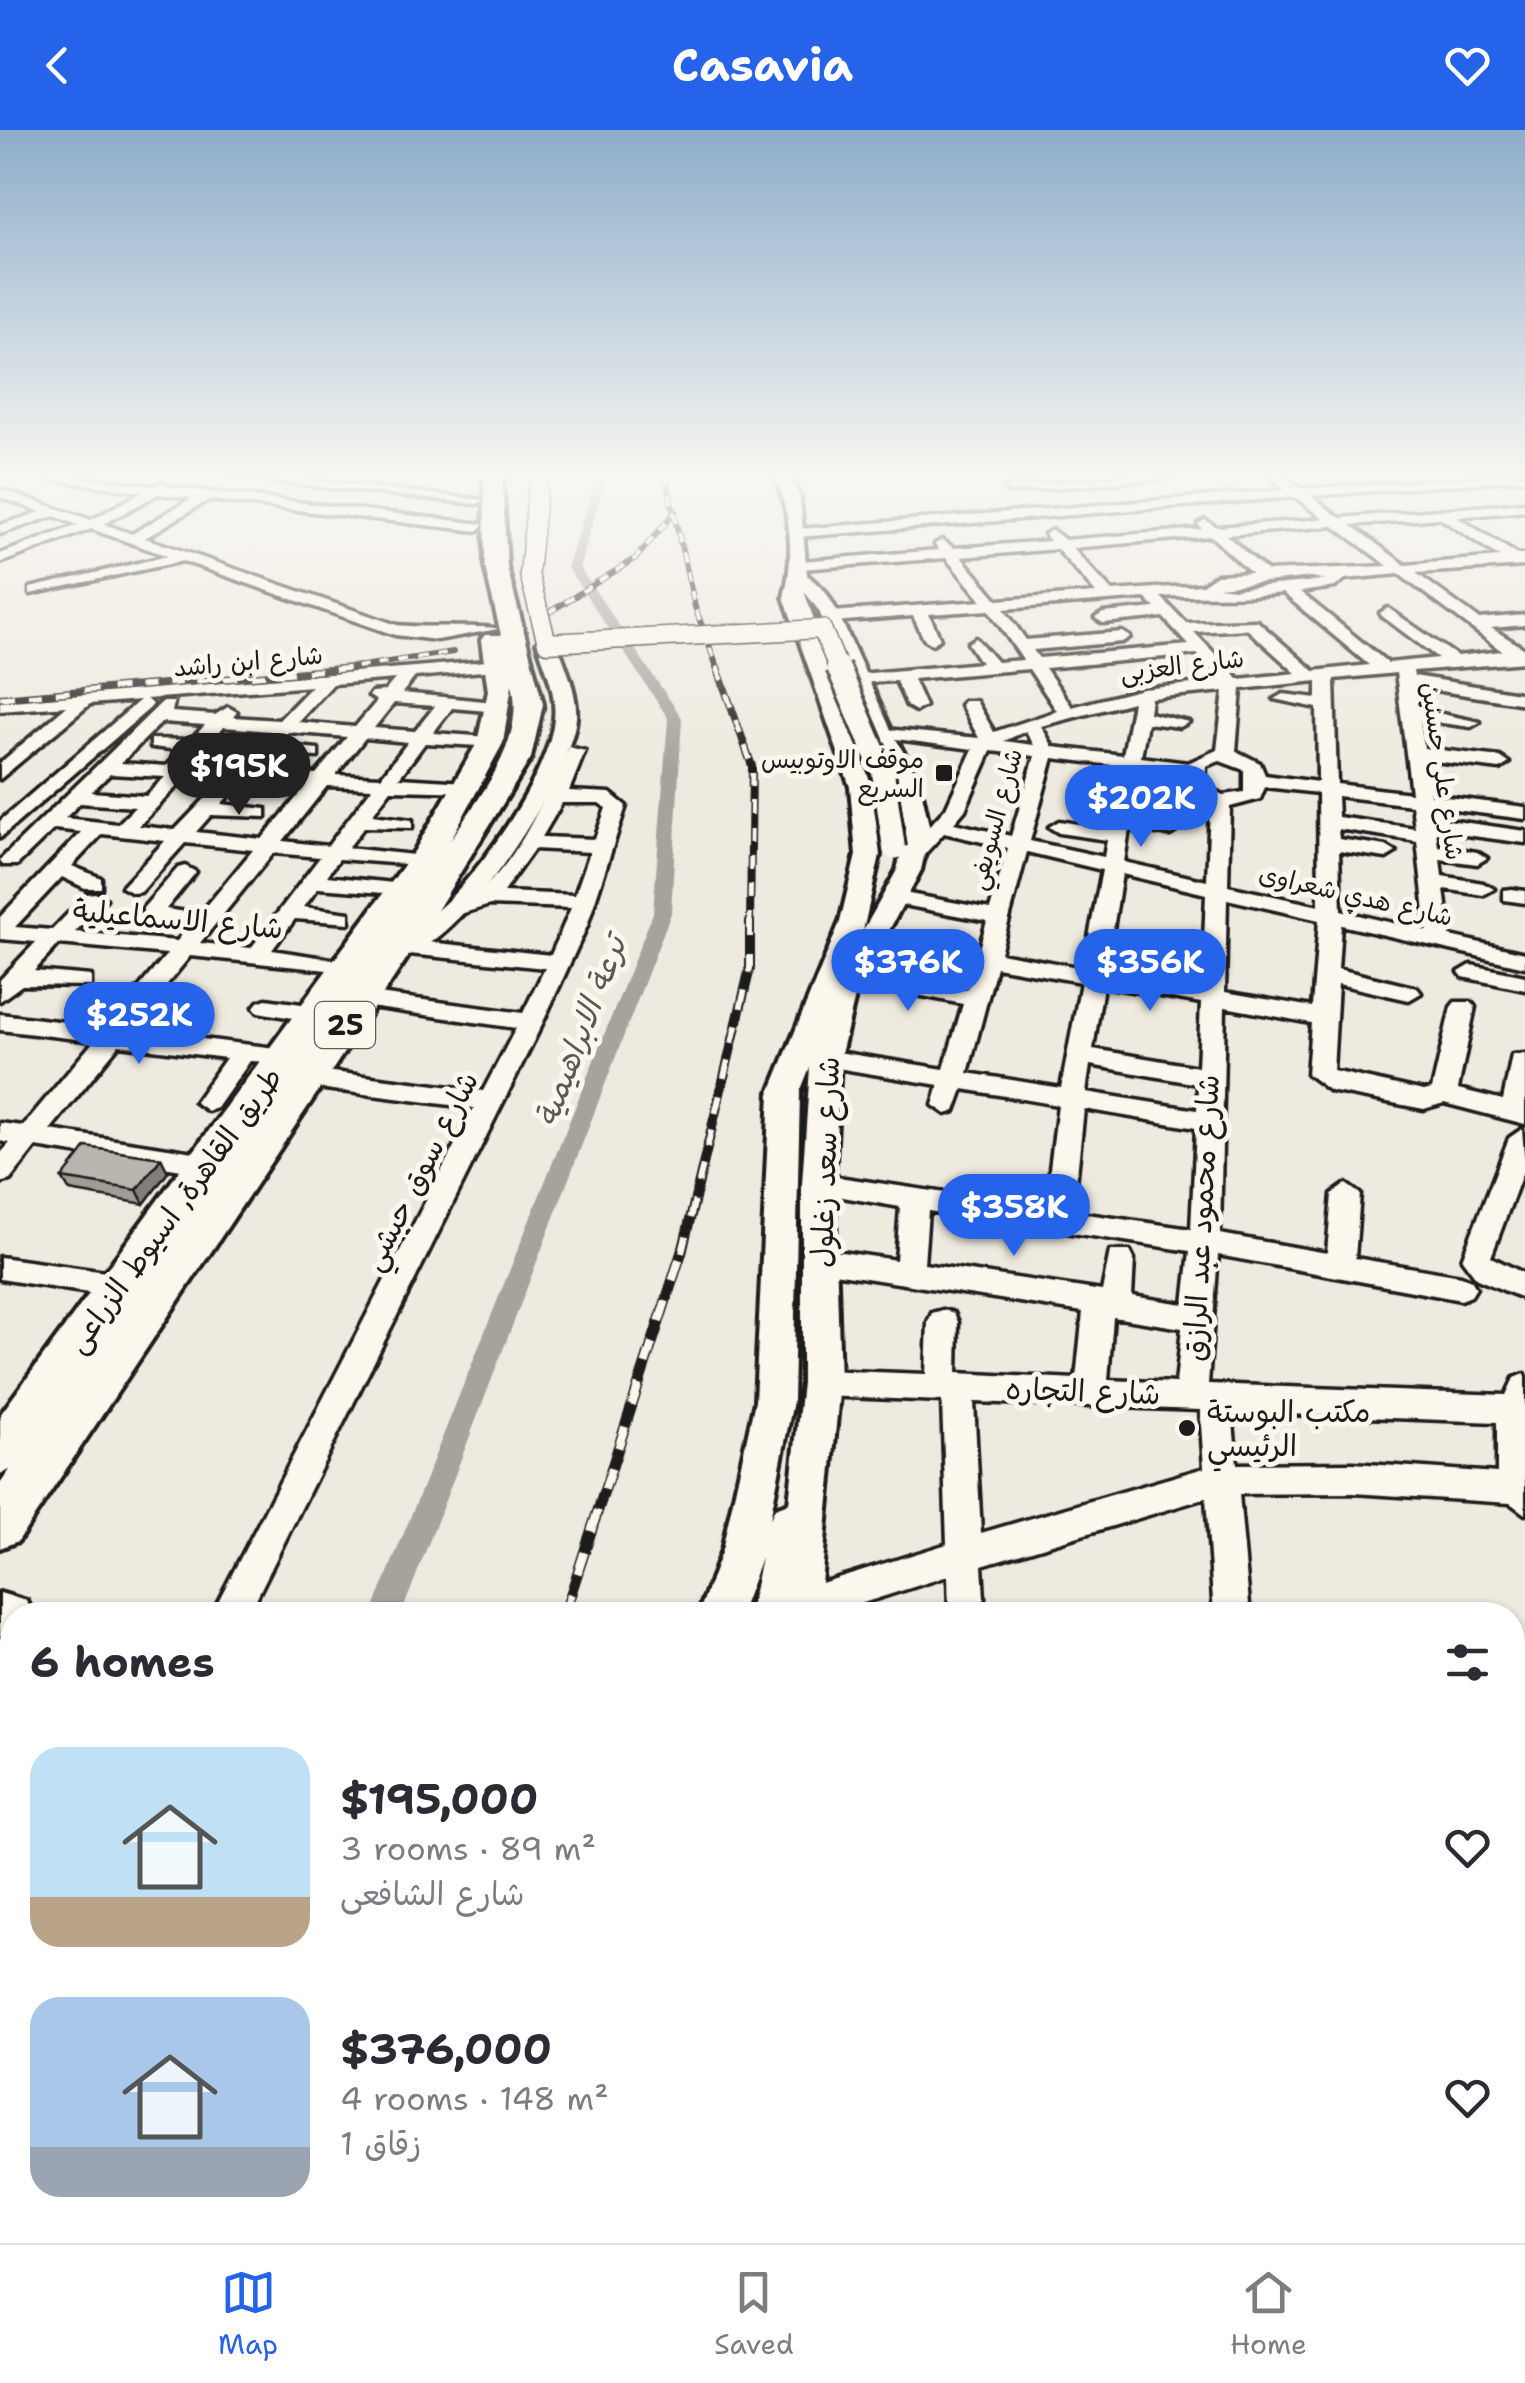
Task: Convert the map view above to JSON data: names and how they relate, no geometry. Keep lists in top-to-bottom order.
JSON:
{
  "streets": {
    "highway": ["25", "طريق القاهرة, اسيوط الزراعى"],
    "main road": ["شارع سعد زغلول"],
    "street": [
      "شارع ابن راشد",
      "شارع العزبى",
      "شارع على حسنين",
      "شارع السويفي",
      "شارع هدي شعراوى",
      "شارع الاسماعيلية",
      "شارع سوق حبشي",
      "شارع محمود عبد الرازق",
      "شارع التجاره"
    ]
  },
  "crossings": [
    ["شارع ابن راشد", "طريق القاهرة, اسيوط الزراعى"],
    ["شارع العزبى", "شارع على حسنين"],
    ["شارع العزبى", "شارع السويفي"],
    ["شارع على حسنين", "شارع هدي شعراوى"],
    ["شارع السويفي", "شارع هدي شعراوى"],
    ["شارع هدي شعراوى", "شارع محمود عبد الرازق"],
    ["شارع الاسماعيلية", "شارع سوق حبشي"],
    ["شارع الاسماعيلية", "طريق القاهرة, اسيوط الزراعى"],
    ["شارع سعد زغلول", "شارع التجاره"],
    ["شارع محمود عبد الرازق", "شارع التجاره"]
  ],
  "water": ["ترعة الابراهيمية"],
  "places": {
    "transit": ["موقف الاوتوبيس السريع"],
    "other": ["مكتب البوستة الرئيسي"]
  },
  "page": {
    "header": "Casavia",
    "price": [
      "$195K",
      "$202K",
      "$376K",
      "$356K",
      "$252K",
      "$358K"
    ],
    "heading": "6 homes",
    "list": [
      {
        "name": "$195,000",
        "note": "3 rooms · 89 m² · شارع الشافعى"
      },
      {
        "name": "$376,000",
        "note": "4 rooms · 148 m² · زقاق 1"
      }
    ],
    "tabs": ["Map", "Saved", "Home"]
  }
}
